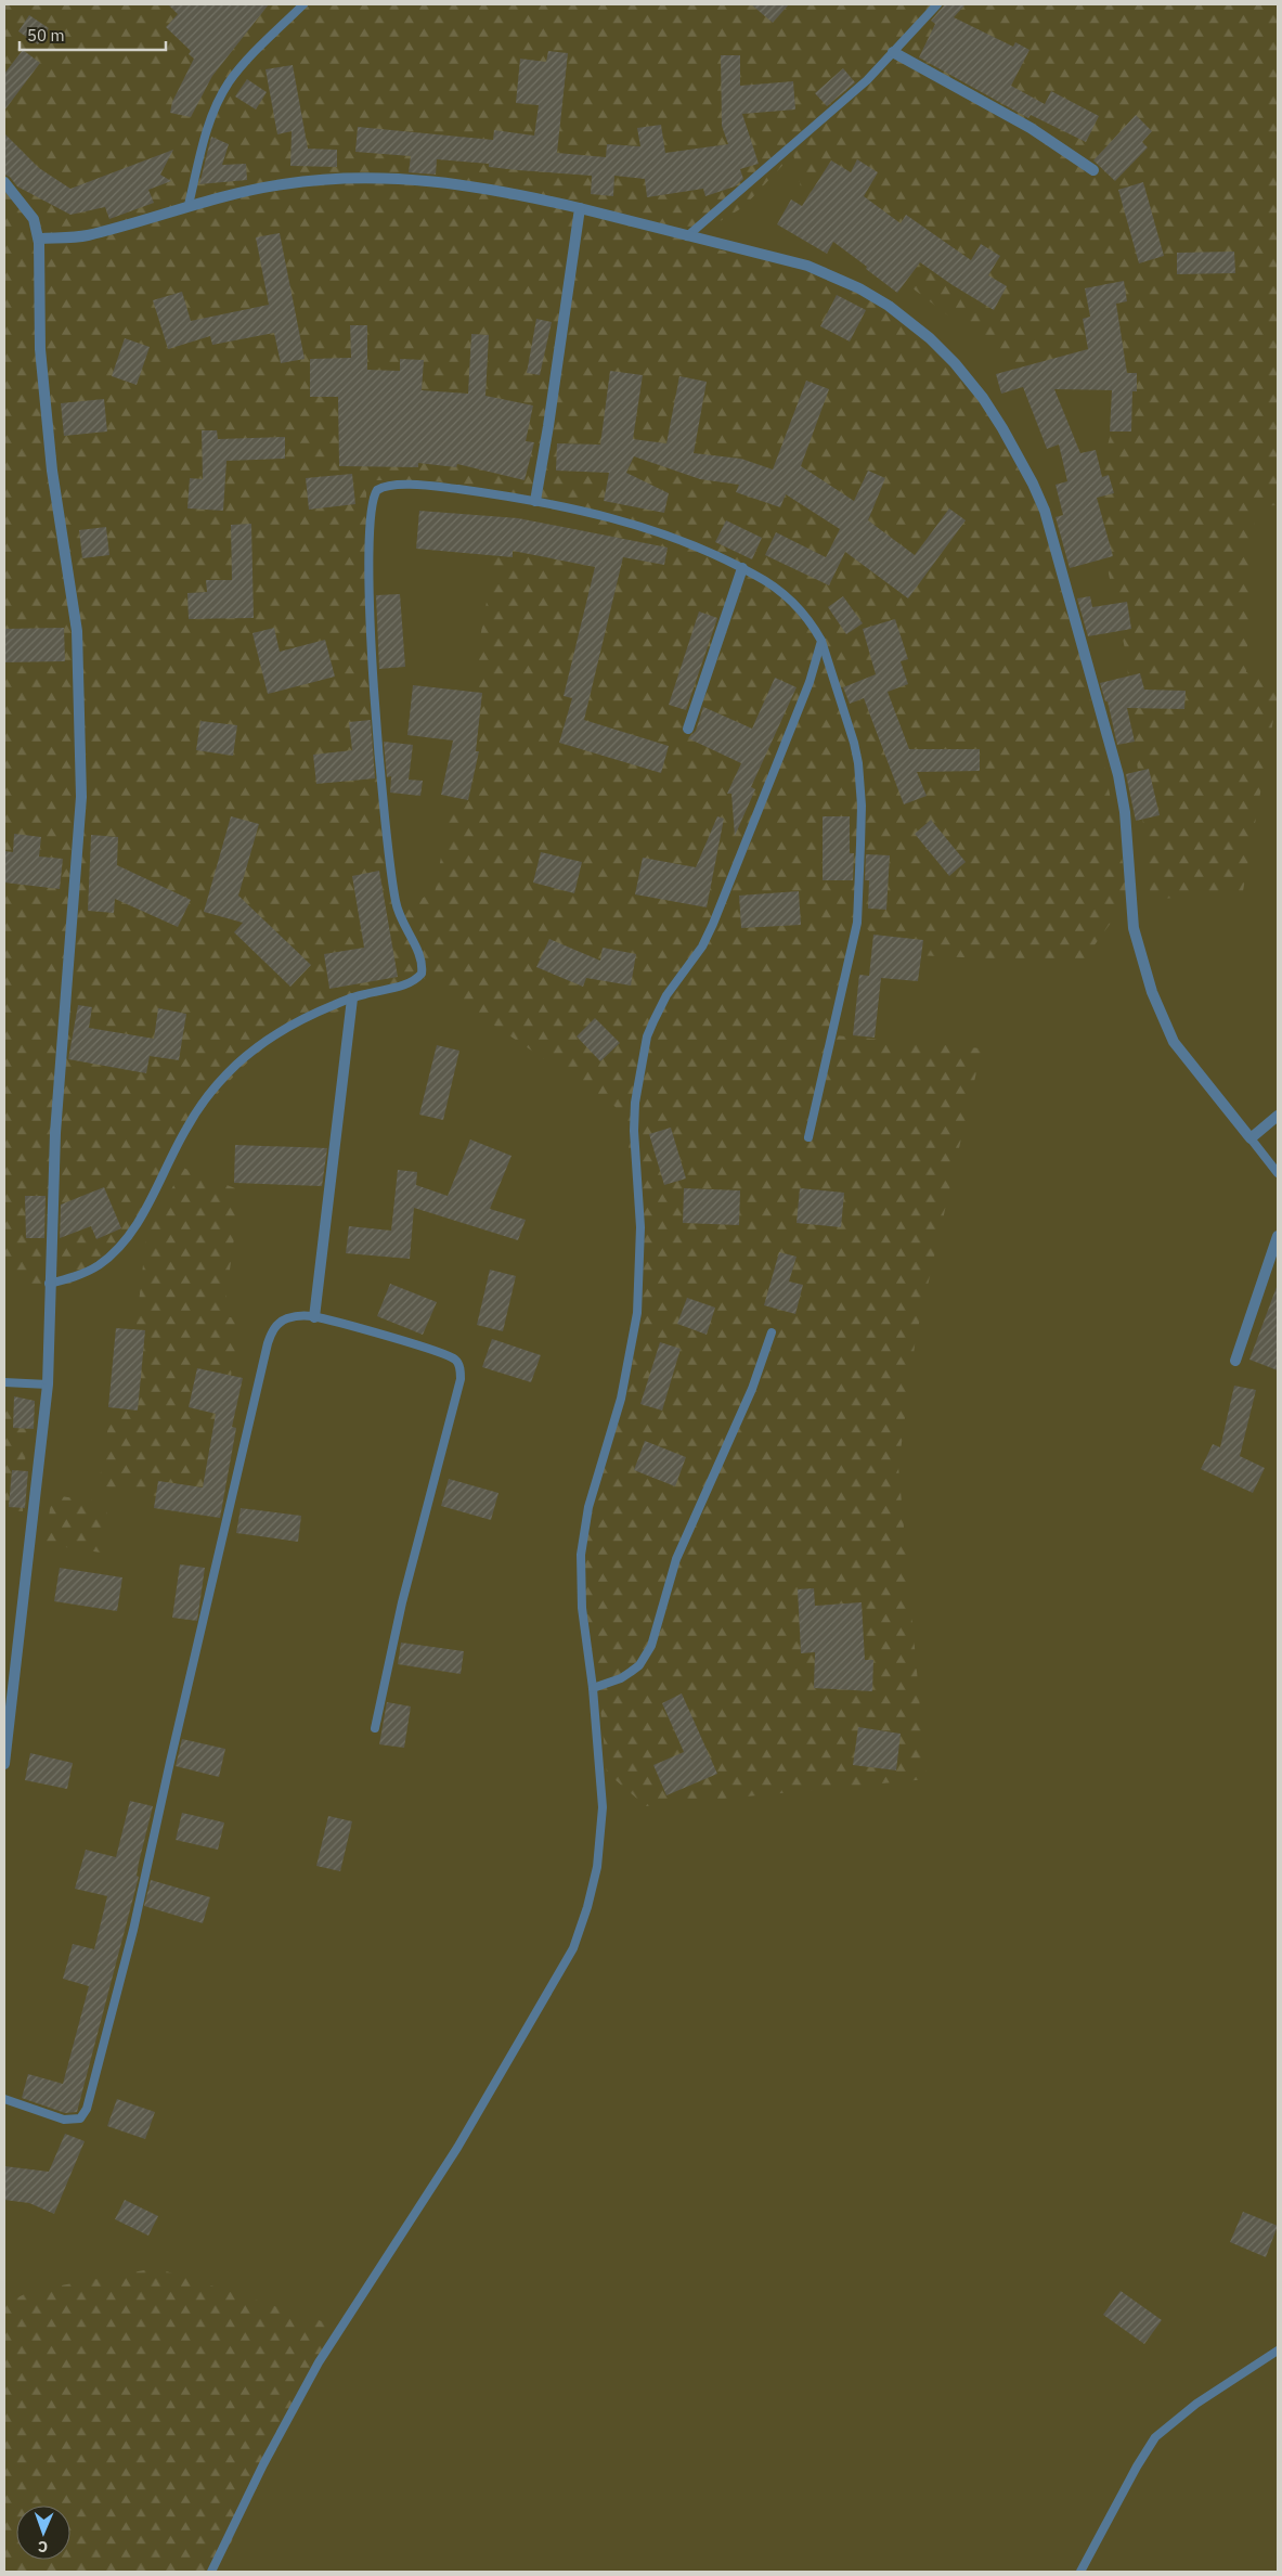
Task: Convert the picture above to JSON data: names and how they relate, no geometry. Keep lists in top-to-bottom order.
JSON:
{
  "scale_bar": "50 m",
  "north": "bottom"
}
